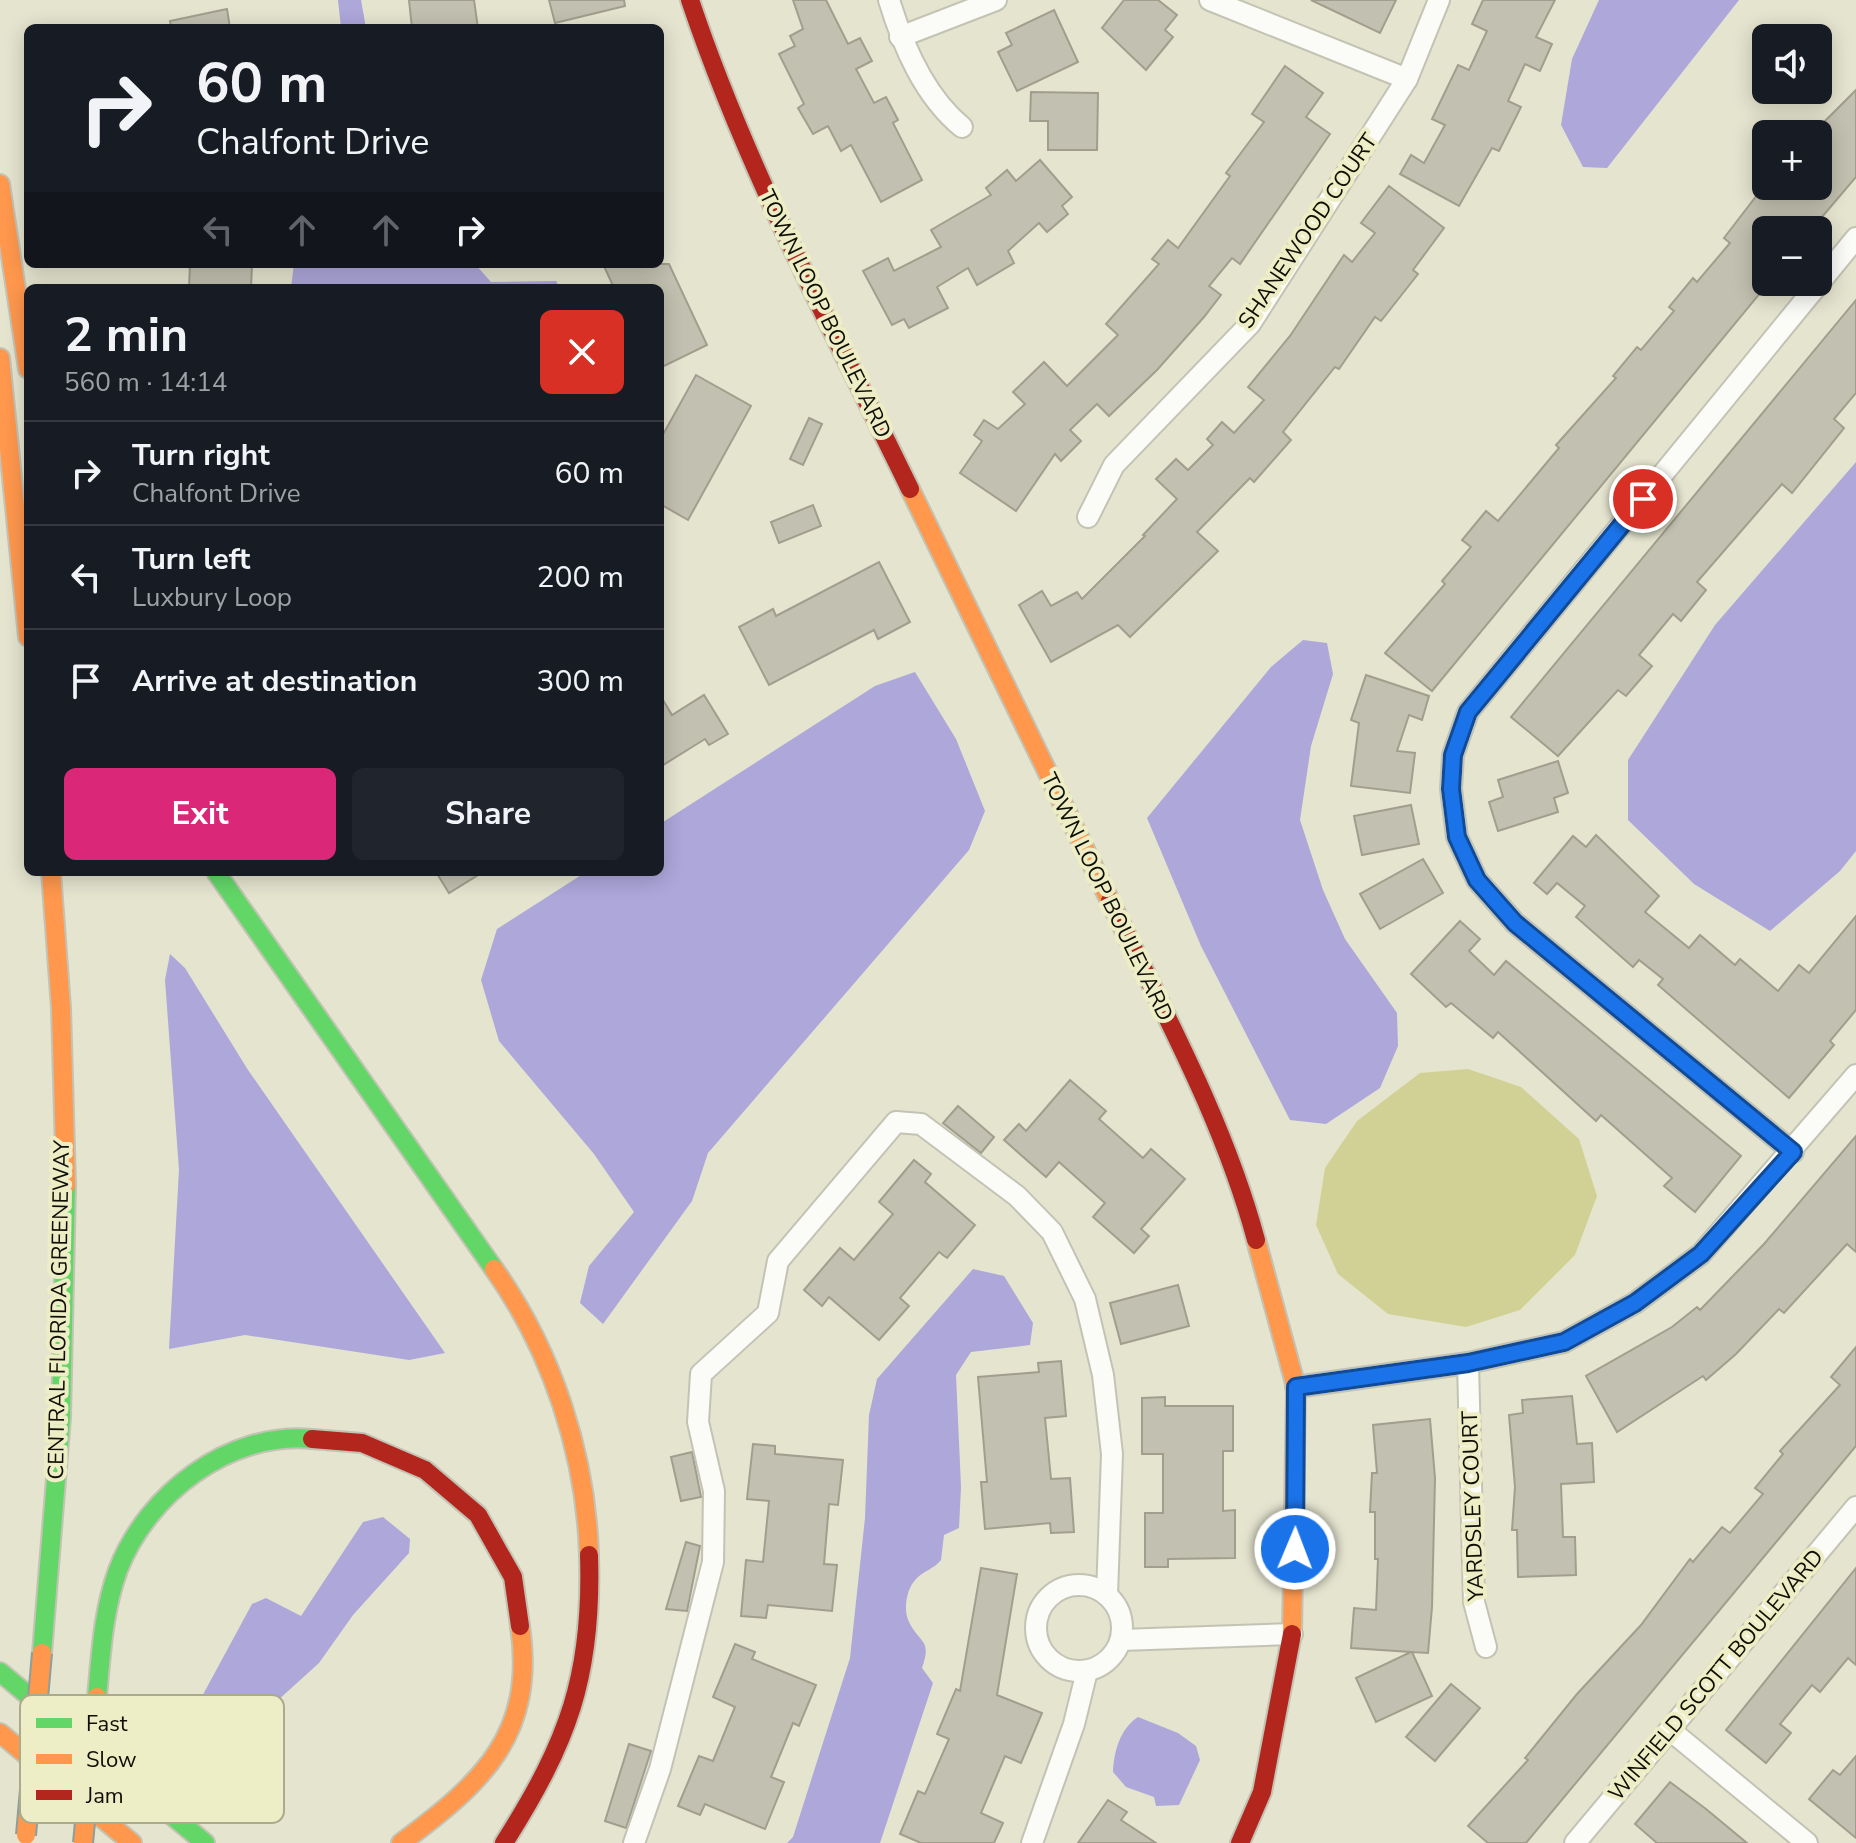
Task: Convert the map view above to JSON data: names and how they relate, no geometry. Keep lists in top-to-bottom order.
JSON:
{
  "streets": {
    "main road": ["TOWN LOOP BOULEVARD", "CENTRAL FLORIDA GREENEWAY"],
    "street": ["SHANEWOOD COURT", "YARDSLEY COURT", "WINFIELD SCOTT BOULEVARD"]
  },
  "legend": ["Fast", "Slow", "Jam"],
  "page": {
    "map_buttons": ["+", "−"],
    "turn": ["60 m", "Chalfont Drive"],
    "heading": ["2 min", "560 m · 14:14"],
    "list": [
      {
        "name": "Turn right",
        "note": "Chalfont Drive",
        "value": "60 m"
      },
      {
        "name": "Turn left",
        "note": "Luxbury Loop",
        "value": "200 m"
      },
      {
        "name": "Arrive at destination",
        "value": "300 m"
      }
    ],
    "buttons": ["Exit", "Share"]
  }
}
